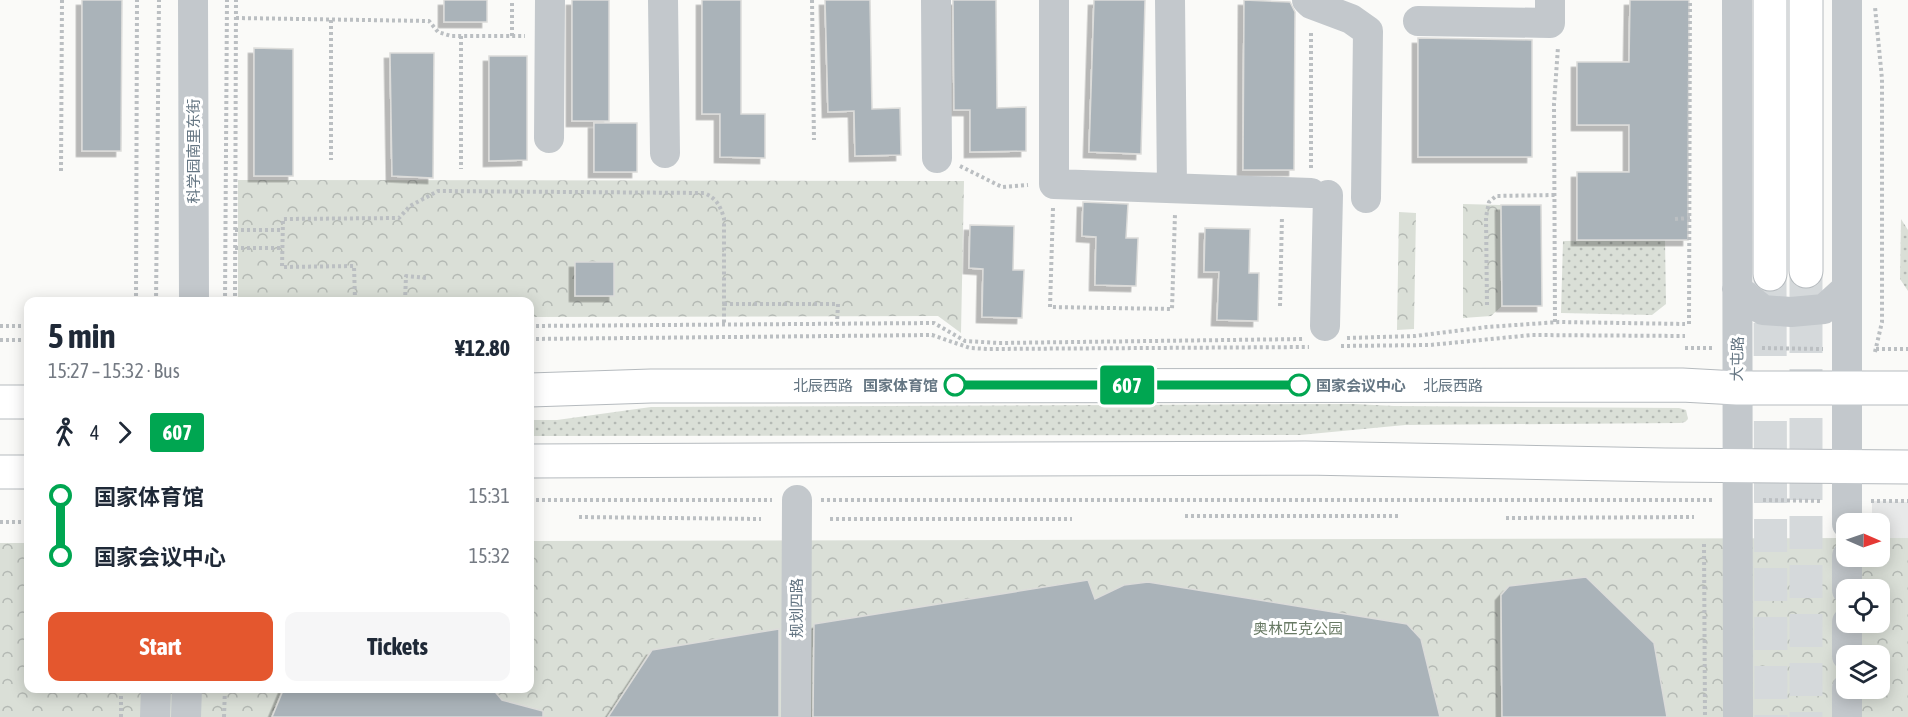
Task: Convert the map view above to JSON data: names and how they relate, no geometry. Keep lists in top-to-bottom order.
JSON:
{
  "streets": {
    "main road": ["北辰西路"],
    "street": ["科学园南里东街", "大屯路", "规划四路"]
  },
  "crossings": [
    ["大屯路", "北辰西路"]
  ],
  "parks": ["奥林匹克公园"],
  "places": ["国家体育馆", "国家会议中心"],
  "lines": ["bus line 607"],
  "north": "right",
  "page": {
    "on_map": "607",
    "heading": ["5 min", "15:27 – 15:32 · Bus", "¥12.80"],
    "legs": ["4", "607"],
    "list": [
      {
        "name": "国家体育馆",
        "value": "15:31"
      },
      {
        "name": "国家会议中心",
        "value": "15:32"
      }
    ],
    "buttons": ["Start", "Tickets"]
  }
}
